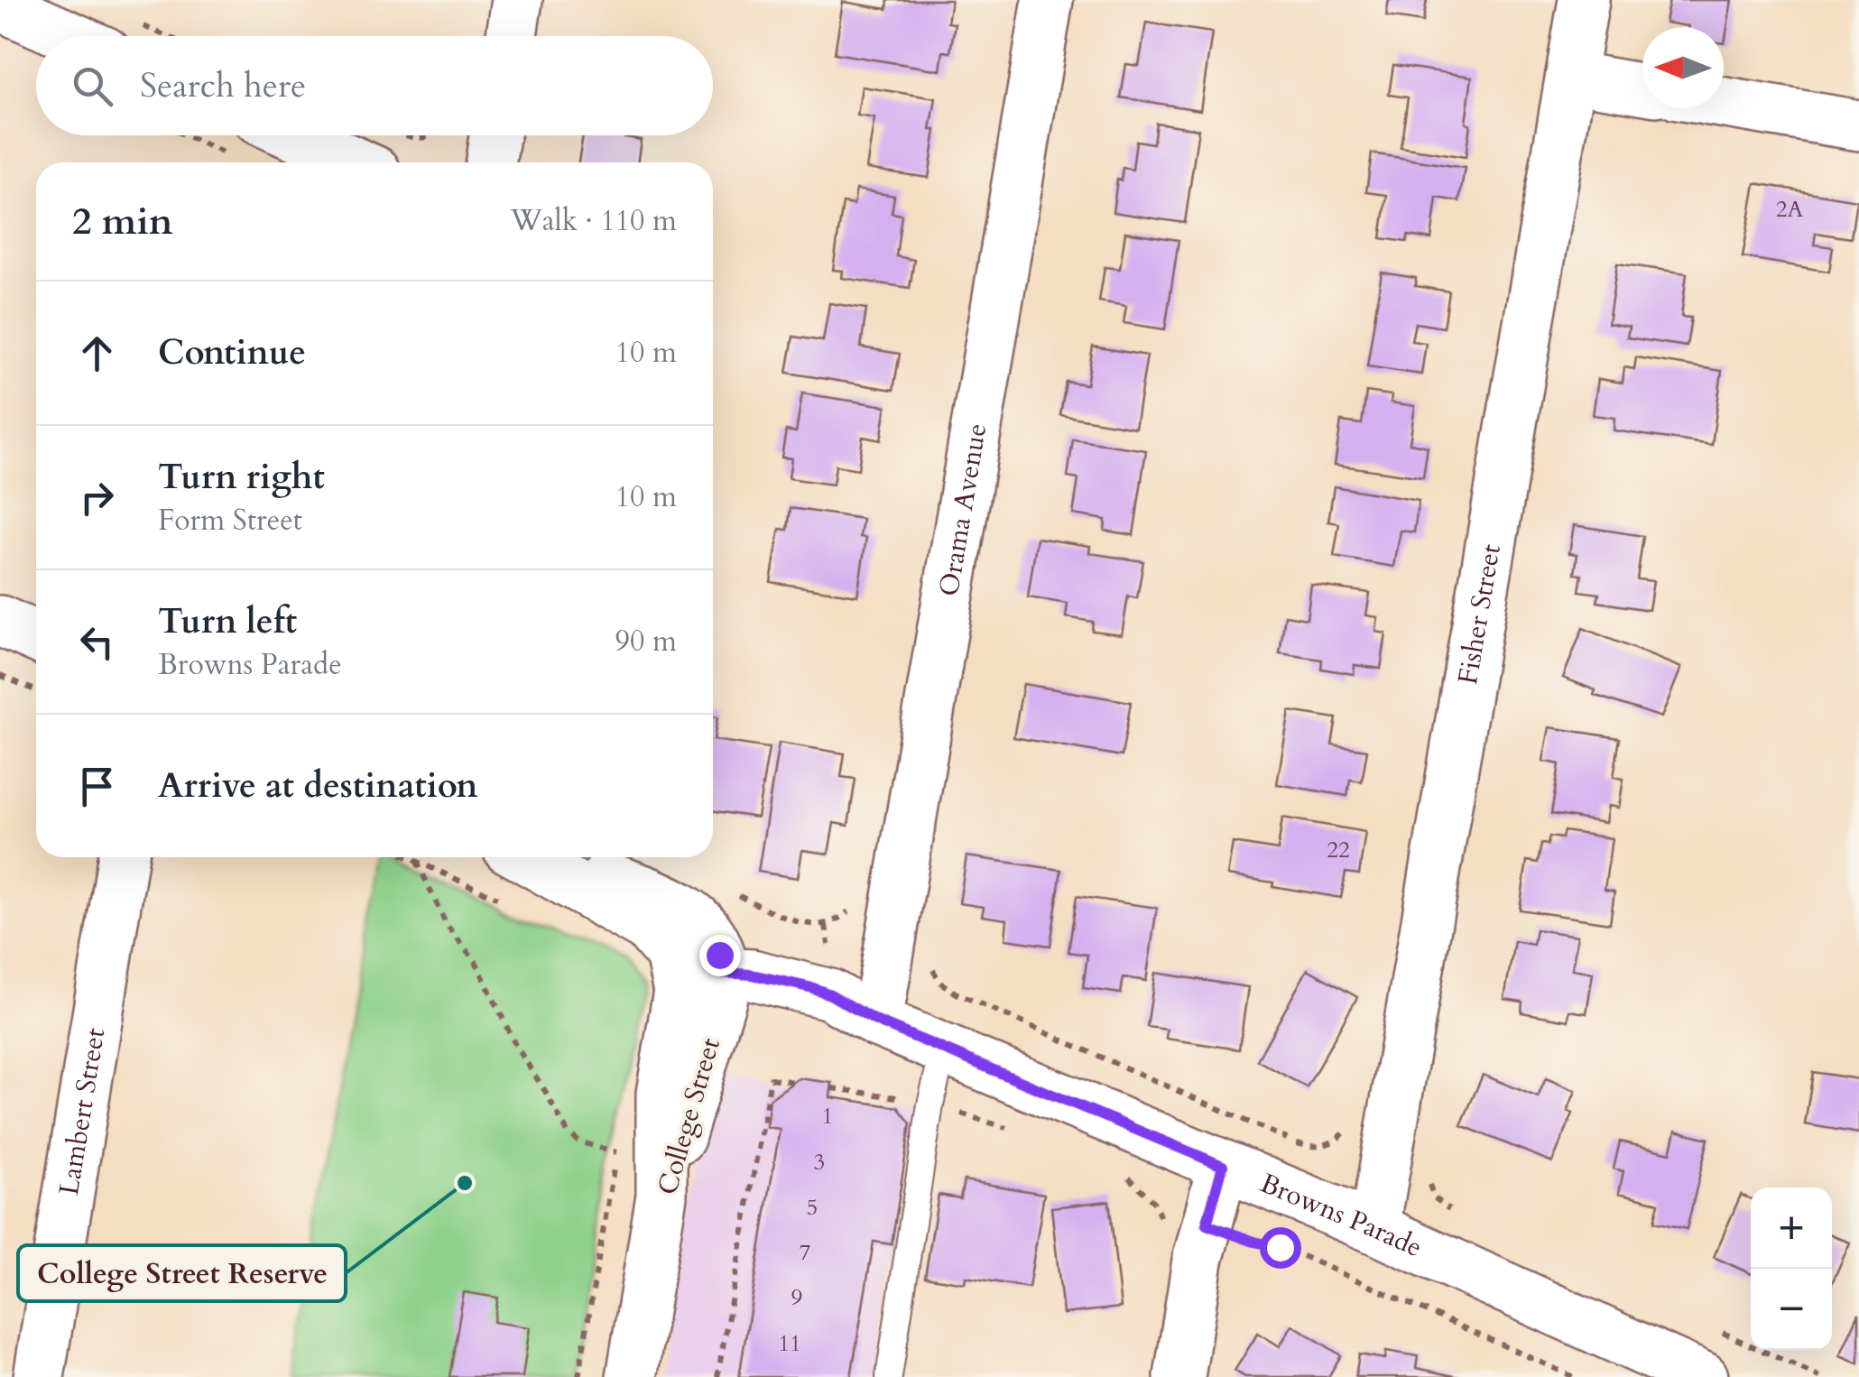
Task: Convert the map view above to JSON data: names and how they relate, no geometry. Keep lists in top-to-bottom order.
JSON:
{
  "streets": {
    "street": [
      "Orama Avenue",
      "Fisher Street",
      "Lambert Street",
      "College Street",
      "Browns Parade"
    ]
  },
  "crossings": [
    ["Orama Avenue", "Browns Parade"],
    ["Fisher Street", "Browns Parade"],
    ["College Street", "Browns Parade"]
  ],
  "places": ["College Street Reserve"],
  "house_numbers": [
    "2A",
    "22",
    "1",
    "3",
    "5",
    "7",
    "9",
    "11"
  ],
  "north": "left",
  "page": {
    "search": "Search here",
    "heading": ["2 min", "Walk · 110 m"],
    "list": [
      ["Continue", "10 m"],
      ["Turn right", "Form Street", "10 m"],
      ["Turn left", "Browns Parade", "90 m"],
      "Arrive at destination"
    ],
    "map_buttons": ["+", "−"]
  }
}
